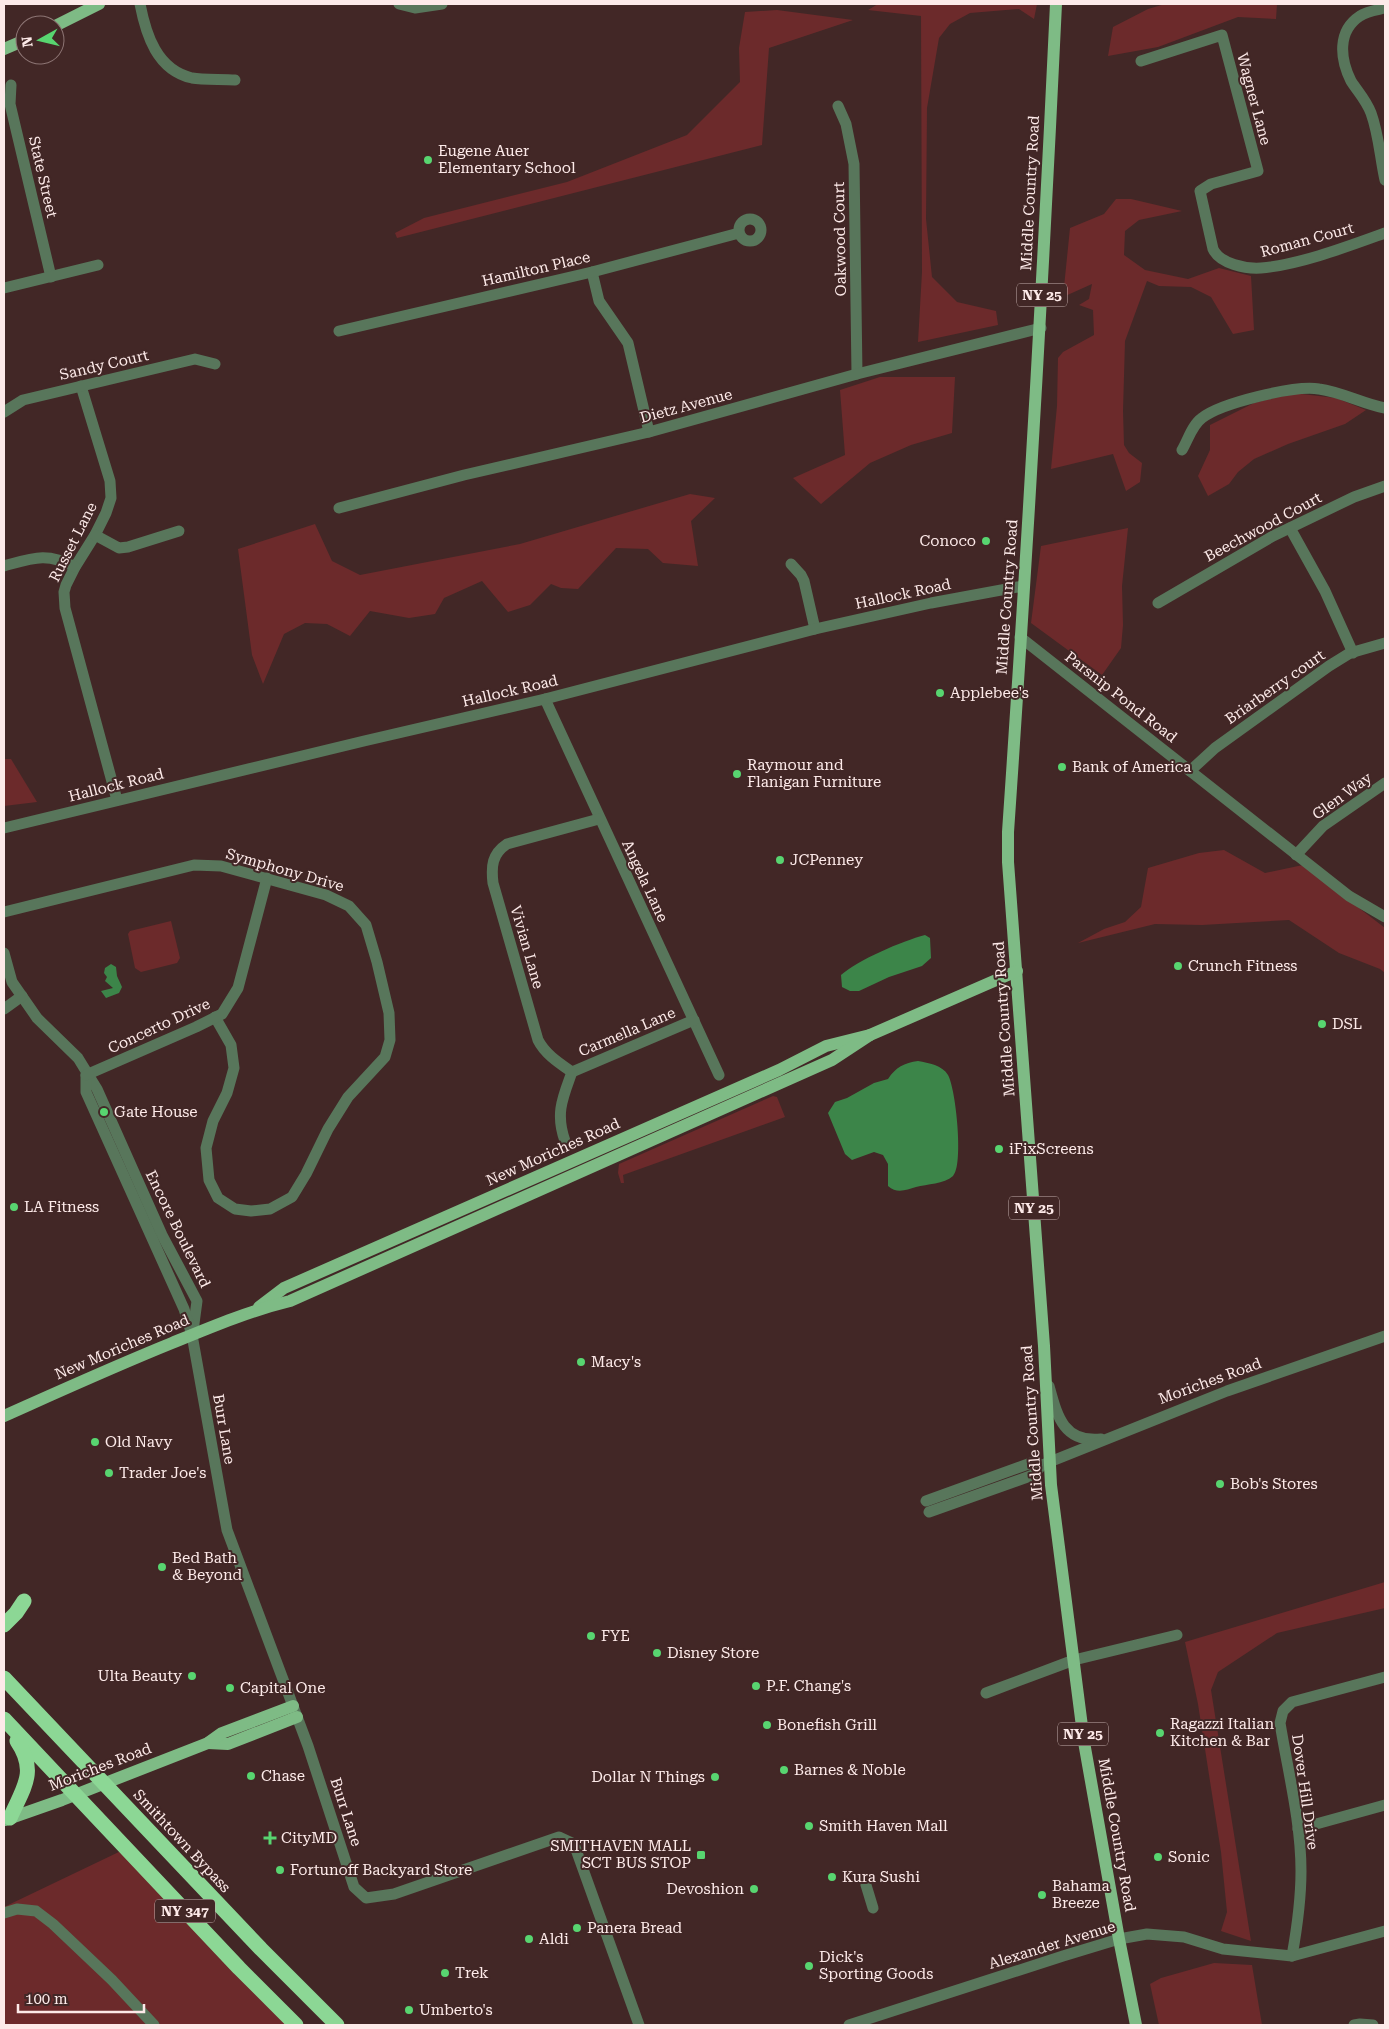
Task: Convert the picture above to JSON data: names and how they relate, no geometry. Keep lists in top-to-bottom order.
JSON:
{
  "streets": {
    "highway": ["Smithtown Bypass", "NY 347"],
    "main road": [
      "Middle Country Road",
      "NY 25",
      "New Moriches Road",
      "Moriches Road"
    ],
    "street": [
      "Wagner Lane",
      "State Street",
      "Oakwood Court",
      "Roman Court",
      "Hamilton Place",
      "Sandy Court",
      "Dietz Avenue",
      "Beechwood Court",
      "Russet Lane",
      "Hallock Road",
      "Briarberry court",
      "Parsnip Pond Road",
      "Glen Way",
      "Symphony Drive",
      "Angela Lane",
      "Vivian Lane",
      "Concerto Drive",
      "Carmella Lane",
      "Encore Boulevard",
      "Burr Lane",
      "Dover Hill Drive",
      "Alexander Avenue"
    ]
  },
  "crossings": [
    ["Wagner Lane", "Roman Court"],
    ["Middle Country Road", "Dietz Avenue"],
    ["Middle Country Road", "Hallock Road"],
    ["Middle Country Road", "Parsnip Pond Road"],
    ["Middle Country Road", "New Moriches Road"],
    ["Middle Country Road", "Moriches Road"],
    ["Middle Country Road", "Alexander Avenue"],
    ["Oakwood Court", "Dietz Avenue"],
    ["Sandy Court", "Russet Lane"],
    ["Russet Lane", "Hallock Road"],
    ["Hallock Road", "Angela Lane"],
    ["Briarberry court", "Parsnip Pond Road"],
    ["Parsnip Pond Road", "Glen Way"],
    ["Symphony Drive", "Concerto Drive"],
    ["Angela Lane", "Vivian Lane"],
    ["Angela Lane", "Carmella Lane"],
    ["Vivian Lane", "Carmella Lane"],
    ["Concerto Drive", "Encore Boulevard"],
    ["New Moriches Road", "Encore Boulevard"],
    ["New Moriches Road", "Burr Lane"],
    ["Encore Boulevard", "Burr Lane"],
    ["Moriches Road", "Burr Lane"],
    ["Moriches Road", "Smithtown Bypass"],
    ["Moriches Road", "NY 347"],
    ["Dover Hill Drive", "Alexander Avenue"]
  ],
  "places": {
    "other": [
      "Eugene Auer Elementary School",
      "Conoco",
      "Applebee's",
      "Bank of America",
      "Raymour and Flanigan Furniture",
      "JCPenney",
      "Crunch Fitness",
      "DSL",
      "Gate House",
      "iFixScreens",
      "LA Fitness",
      "Macy's",
      "Old Navy",
      "Trader Joe's",
      "Bob's Stores",
      "Bed Bath & Beyond",
      "FYE",
      "Disney Store",
      "Ulta Beauty",
      "P.F. Chang's",
      "Capital One",
      "Bonefish Grill",
      "Ragazzi Italian Kitchen & Bar",
      "Barnes & Noble",
      "Chase",
      "Dollar N Things",
      "Smith Haven Mall",
      "Sonic",
      "Fortunoff Backyard Store",
      "Kura Sushi",
      "Devoshion",
      "Bahama Breeze",
      "Panera Bread",
      "Aldi",
      "Dick's Sporting Goods",
      "Trek",
      "Umberto's"
    ],
    "health": ["CityMD"],
    "transit": ["SMITHAVEN MALL SCT BUS STOP"]
  },
  "scale_bar": "100 m",
  "north": "left"
}
